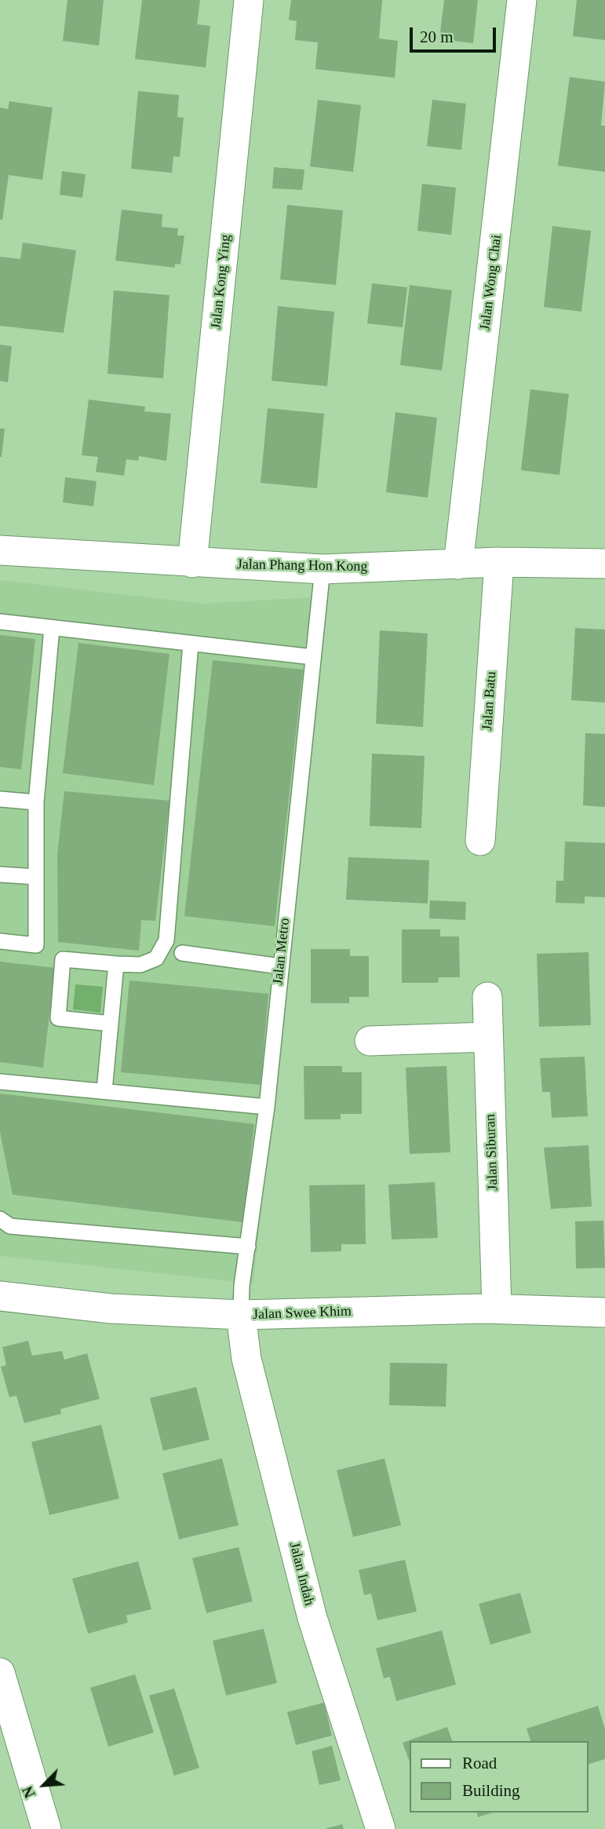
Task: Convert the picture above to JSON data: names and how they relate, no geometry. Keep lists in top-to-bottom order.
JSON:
{
  "streets": {
    "street": [
      "Jalan Kong Ying",
      "Jalan Wong Chai",
      "Jalan Phang Hon Kong",
      "Jalan Batu",
      "Jalan Siburan",
      "Jalan Swee Khim",
      "Jalan Indah"
    ],
    "lane": ["Jalan Metro"]
  },
  "crossings": [
    ["Jalan Kong Ying", "Jalan Phang Hon Kong"],
    ["Jalan Wong Chai", "Jalan Phang Hon Kong"],
    ["Jalan Phang Hon Kong", "Jalan Batu"],
    ["Jalan Phang Hon Kong", "Jalan Metro"],
    ["Jalan Metro", "Jalan Swee Khim"],
    ["Jalan Metro", "Jalan Indah"],
    ["Jalan Siburan", "Jalan Swee Khim"],
    ["Jalan Swee Khim", "Jalan Indah"]
  ],
  "legend": ["Road", "Building"],
  "scale_bar": "20 m",
  "north": "bottom left"
}
